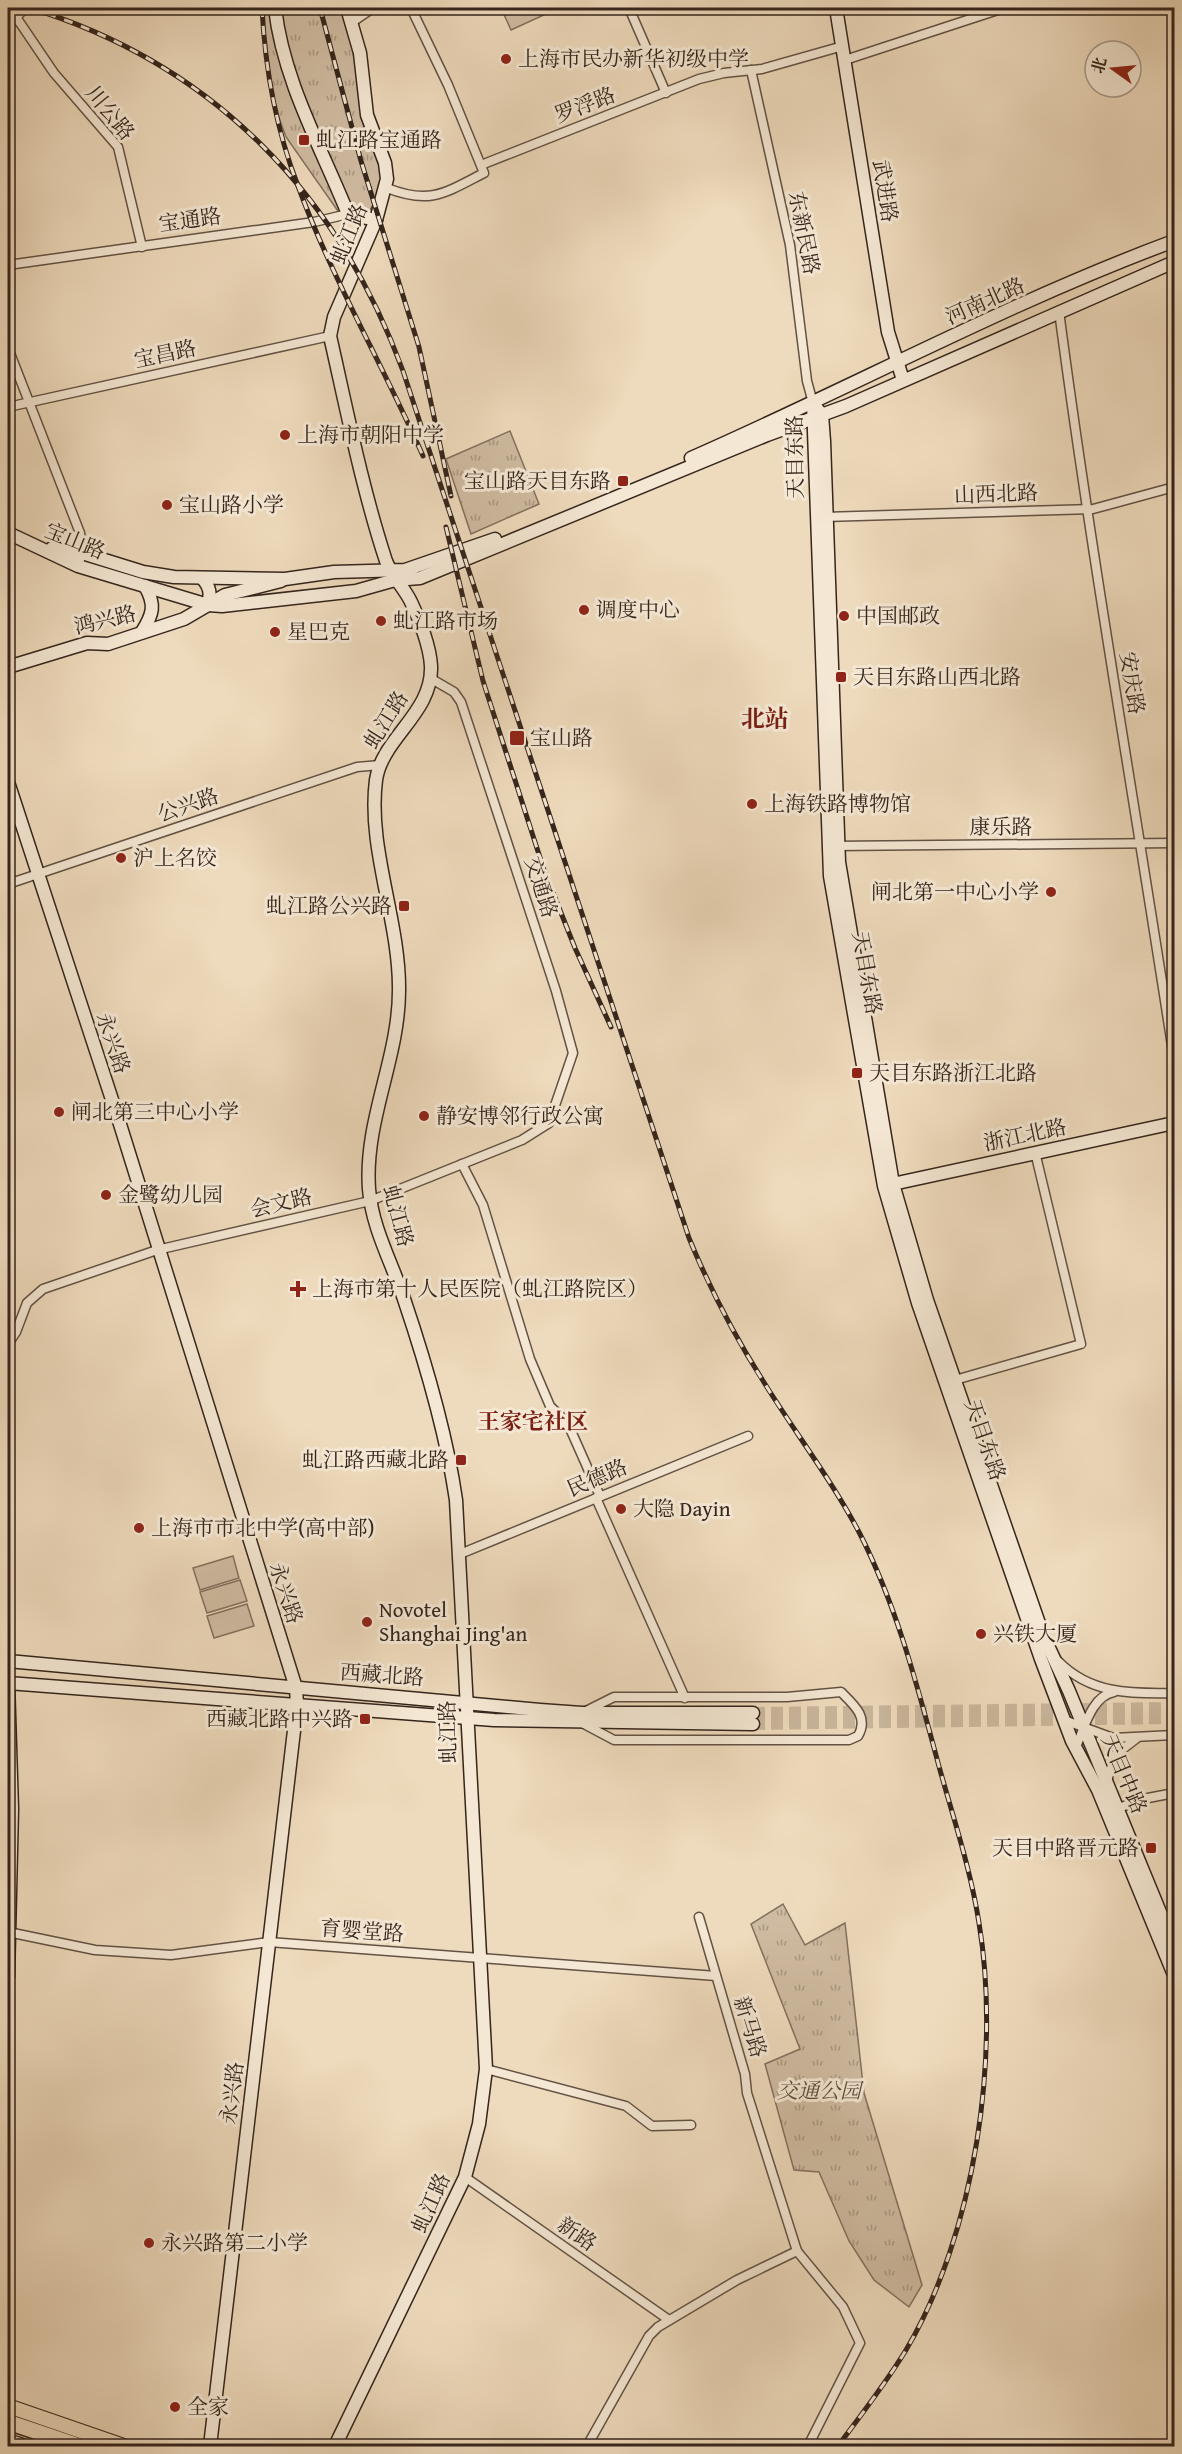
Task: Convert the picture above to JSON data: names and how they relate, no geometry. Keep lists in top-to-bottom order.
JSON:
{
  "streets": {
    "main road": [
      "武进路",
      "宝通路",
      "虬江路",
      "河南北路",
      "天目东路",
      "宝山路",
      "鸿兴路",
      "永兴路",
      "浙江北路",
      "西藏北路",
      "天目中路"
    ],
    "street": [
      "罗浮路",
      "川公路",
      "东新民路",
      "宝昌路",
      "山西北路",
      "安庆路",
      "公兴路",
      "康乐路",
      "交通路",
      "会文路",
      "民德路",
      "育婴堂路",
      "新马路",
      "新路"
    ]
  },
  "crossings": [
    ["罗浮路", "武进路"],
    ["罗浮路", "东新民路"],
    ["罗浮路", "虬江路"],
    ["川公路", "宝通路"],
    ["武进路", "河南北路"],
    ["宝通路", "虬江路"],
    ["东新民路", "河南北路"],
    ["东新民路", "天目东路"],
    ["东新民路", "宝山路"],
    ["虬江路", "宝昌路"],
    ["虬江路", "宝山路"],
    ["虬江路", "公兴路"],
    ["虬江路", "交通路"],
    ["虬江路", "会文路"],
    ["虬江路", "民德路"],
    ["虬江路", "西藏北路"],
    ["虬江路", "育婴堂路"],
    ["虬江路", "新路"],
    ["河南北路", "天目东路"],
    ["河南北路", "宝山路"],
    ["河南北路", "安庆路"],
    ["天目东路", "山西北路"],
    ["天目东路", "宝山路"],
    ["天目东路", "康乐路"],
    ["天目东路", "浙江北路"],
    ["天目东路", "天目中路"],
    ["山西北路", "安庆路"],
    ["宝山路", "鸿兴路"],
    ["安庆路", "康乐路"],
    ["公兴路", "永兴路"],
    ["交通路", "会文路"],
    ["永兴路", "会文路"],
    ["永兴路", "西藏北路"],
    ["永兴路", "育婴堂路"],
    ["育婴堂路", "新马路"]
  ],
  "districts": ["北站", "王家宅社区"],
  "parks": ["交通公园"],
  "places": {
    "other": [
      "上海市民办新华初级中学",
      "上海市朝阳中学",
      "宝山路小学",
      "调度中心",
      "中国邮政",
      "虬江路市场",
      "星巴克",
      "上海铁路博物馆",
      "沪上名饺",
      "闸北第一中心小学",
      "闸北第三中心小学",
      "静安博邻行政公寓",
      "金鹭幼儿园",
      "大隐 Dayin",
      "上海市市北中学(高中部)",
      "Novotel Shanghai Jing'an",
      "兴铁大厦",
      "永兴路第二小学",
      "全家"
    ],
    "transit": [
      "虬江路宝通路",
      "宝山路天目东路",
      "天目东路山西北路",
      "宝山路",
      "虬江路公兴路",
      "天目东路浙江北路",
      "虬江路西藏北路",
      "西藏北路中兴路",
      "天目中路晋元路"
    ],
    "health": ["上海市第十人民医院（虬江路院区）"]
  },
  "north": "left"
}
